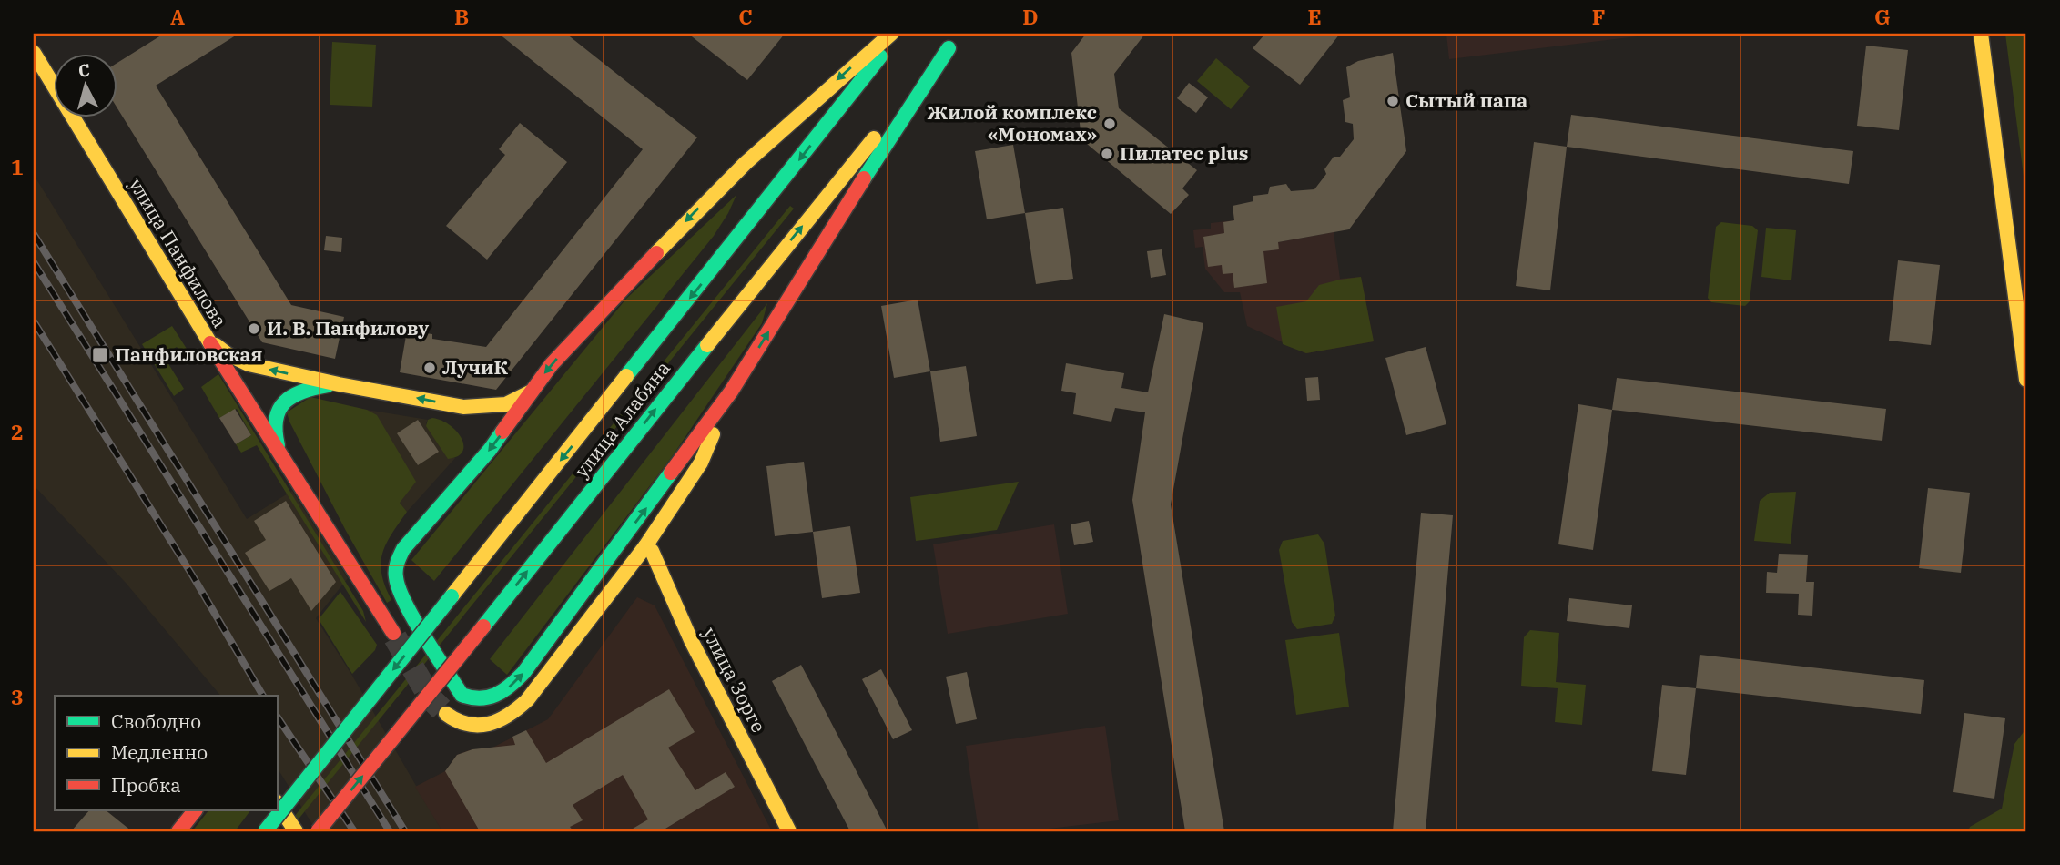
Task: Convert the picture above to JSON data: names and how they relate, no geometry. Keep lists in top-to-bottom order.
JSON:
{
  "streets": {
    "main road": ["улица Панфилова", "улица Алабяна", "улица Зорге"]
  },
  "places": {
    "other": [
      "Сытый папа",
      "Жилой комплекс «Мономах»",
      "Пилатес plus",
      "И. В. Панфилову",
      "ЛучиК"
    ],
    "transit": ["Панфиловская"]
  },
  "legend": ["Свободно", "Медленно", "Пробка"],
  "north": "top",
  "grid": {
    "columns": [
      "A",
      "B",
      "C",
      "D",
      "E",
      "F",
      "G"
    ],
    "rows": ["1", "2", "3"]
  }
}
